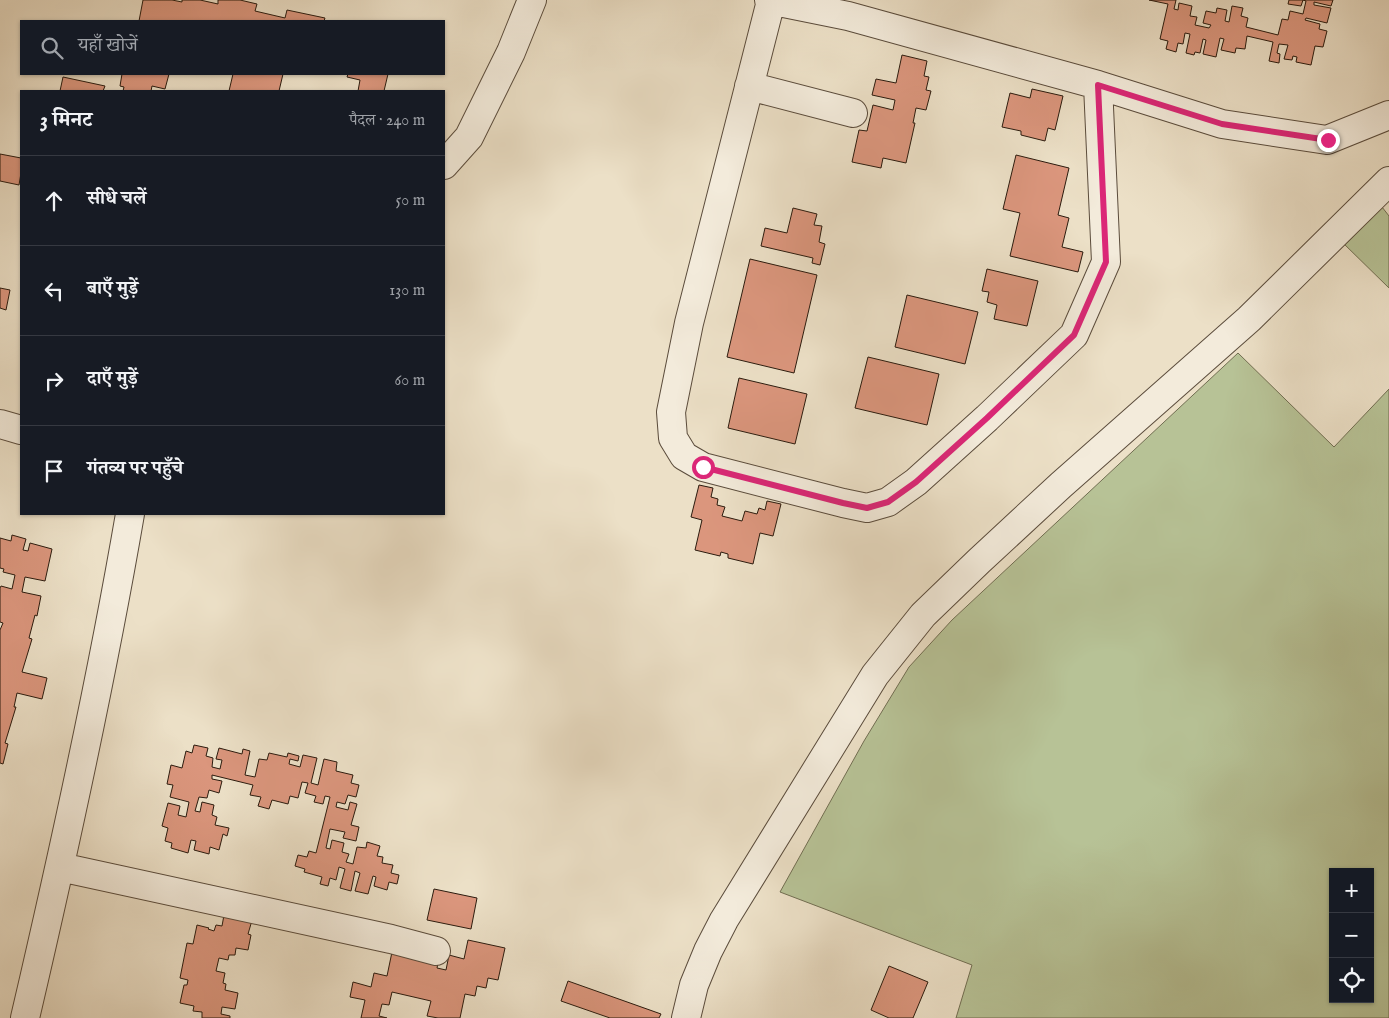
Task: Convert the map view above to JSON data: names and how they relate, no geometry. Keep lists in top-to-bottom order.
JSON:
{
  "page": {
    "search": "यहाँ खोजें",
    "heading": ["3 मिनट", "पैदल · 240 m"],
    "list": [
      ["सीधे चलें", "50 m"],
      ["बाएँ मुड़ें", "130 m"],
      ["दाएँ मुड़ें", "60 m"],
      "गंतव्य पर पहुँचे"
    ],
    "map_buttons": ["+", "−"]
  }
}
